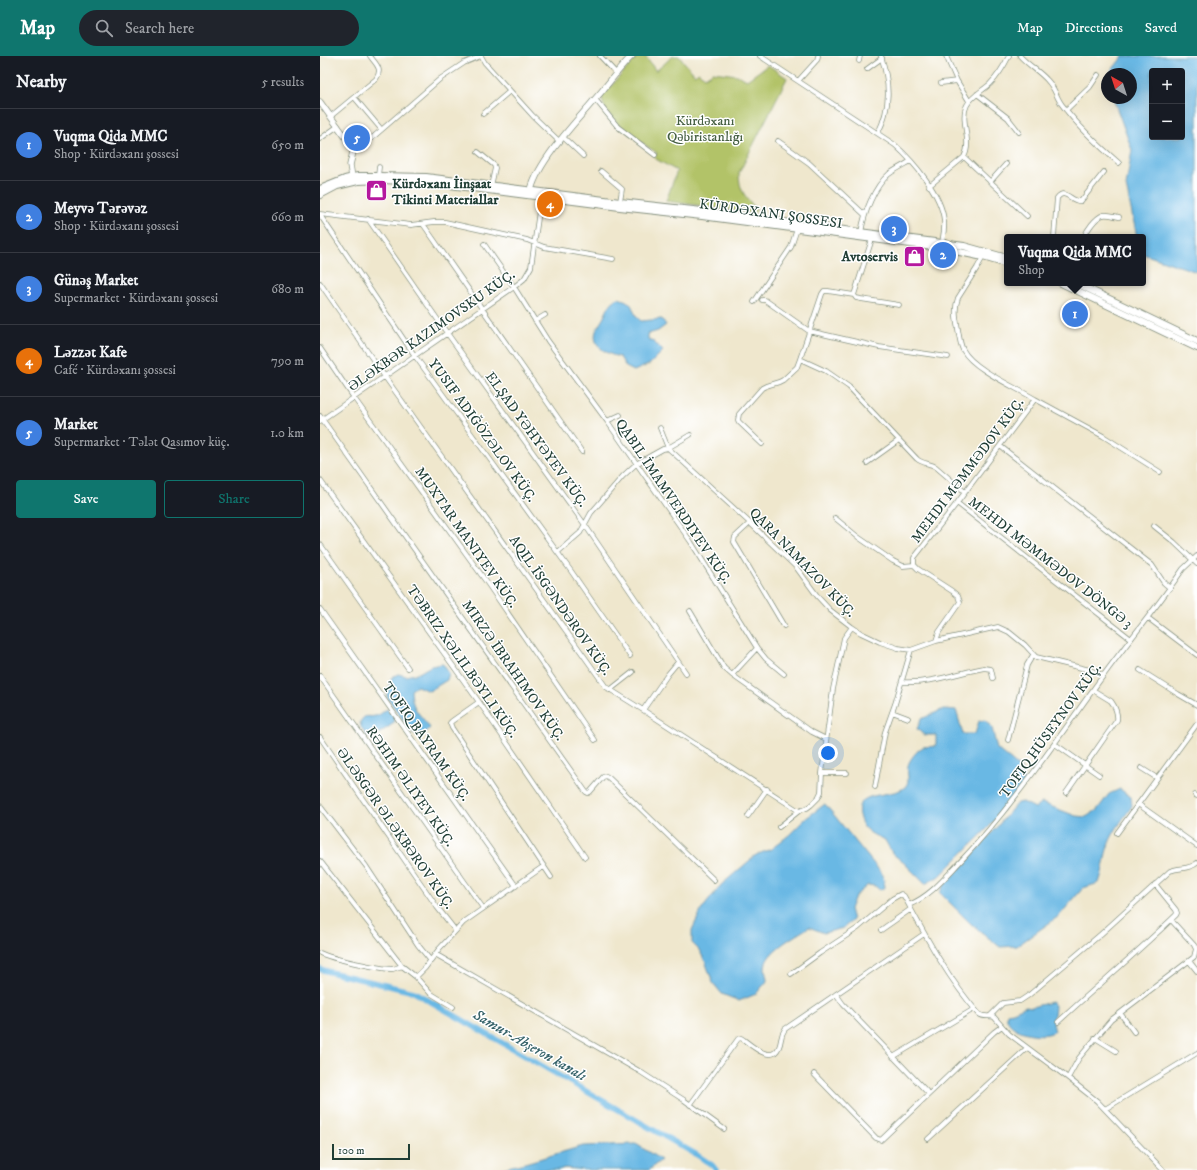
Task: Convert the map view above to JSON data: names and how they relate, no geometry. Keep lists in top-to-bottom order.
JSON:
{
  "streets": {
    "street": [
      "ELŞAD YƏHYƏYEV KÜÇ.",
      "MEHDI MƏMMƏDOV KÜÇ.",
      "QABIL İMAMVERDIYEV KÜÇ.",
      "MUXTAR MANIYEV KÜÇ.",
      "QARA NAMAZOV KÜÇ.",
      "MEHDI MƏMMƏDOV DÖNGƏ 3",
      "AQIL İSGƏNDƏROV KÜÇ.",
      "TƏBRIZ XƏLILBƏYLI KÜÇ.",
      "MIRZƏ İBRAHIMOV KÜÇ.",
      "TOFIQ HÜSEYNOV KÜÇ.",
      "TOFIQ BAYRAM KÜÇ.",
      "RƏHIM ƏLIYEV KÜÇ.",
      "ƏLƏSGƏR ƏLƏKBƏROV KÜÇ."
    ]
  },
  "crossings": [
    ["MEHDI MƏMMƏDOV KÜÇ.", "MEHDI MƏMMƏDOV DÖNGƏ 3"],
    ["MEHDI MƏMMƏDOV DÖNGƏ 3", "TOFIQ HÜSEYNOV KÜÇ."]
  ],
  "water": ["Samur-Abşeron kanalı"],
  "parks": ["Kürdəxanı Qəbiristanlığı"],
  "places": {
    "shop": ["Kürdəxanı İinşaat Tikinti Materiallar", "Avtoservis"]
  },
  "scale_bar": "100 m",
  "north": "top left",
  "page": {
    "header": "Map",
    "search": "Search here",
    "nav": ["Map", "Directions", "Saved"],
    "heading": ["Nearby", "5 results"],
    "map_buttons": ["+", "−"],
    "list": [
      {
        "mark": "1",
        "name": "Vuqma Qida MMC",
        "note": "Shop · Kürdəxanı şossesi",
        "value": "650 m"
      },
      {
        "mark": "2",
        "name": "Meyvə Tərəvəz",
        "note": "Shop · Kürdəxanı şossesi",
        "value": "660 m"
      },
      {
        "mark": "3",
        "name": "Günəş Market",
        "note": "Supermarket · Kürdəxanı şossesi",
        "value": "680 m"
      },
      {
        "mark": "4",
        "name": "Ləzzət Kafe",
        "note": "Café · Kürdəxanı şossesi",
        "value": "790 m"
      },
      {
        "mark": "5",
        "name": "Market",
        "note": "Supermarket · Tələt Qasımov küç.",
        "value": "1.0 km"
      }
    ],
    "pins": [
      "5",
      "4",
      "3",
      "2",
      "1"
    ],
    "popup": ["Vuqma Qida MMC", "Shop"],
    "buttons": ["Save", "Share"],
    "scale": "100 m"
  }
}
